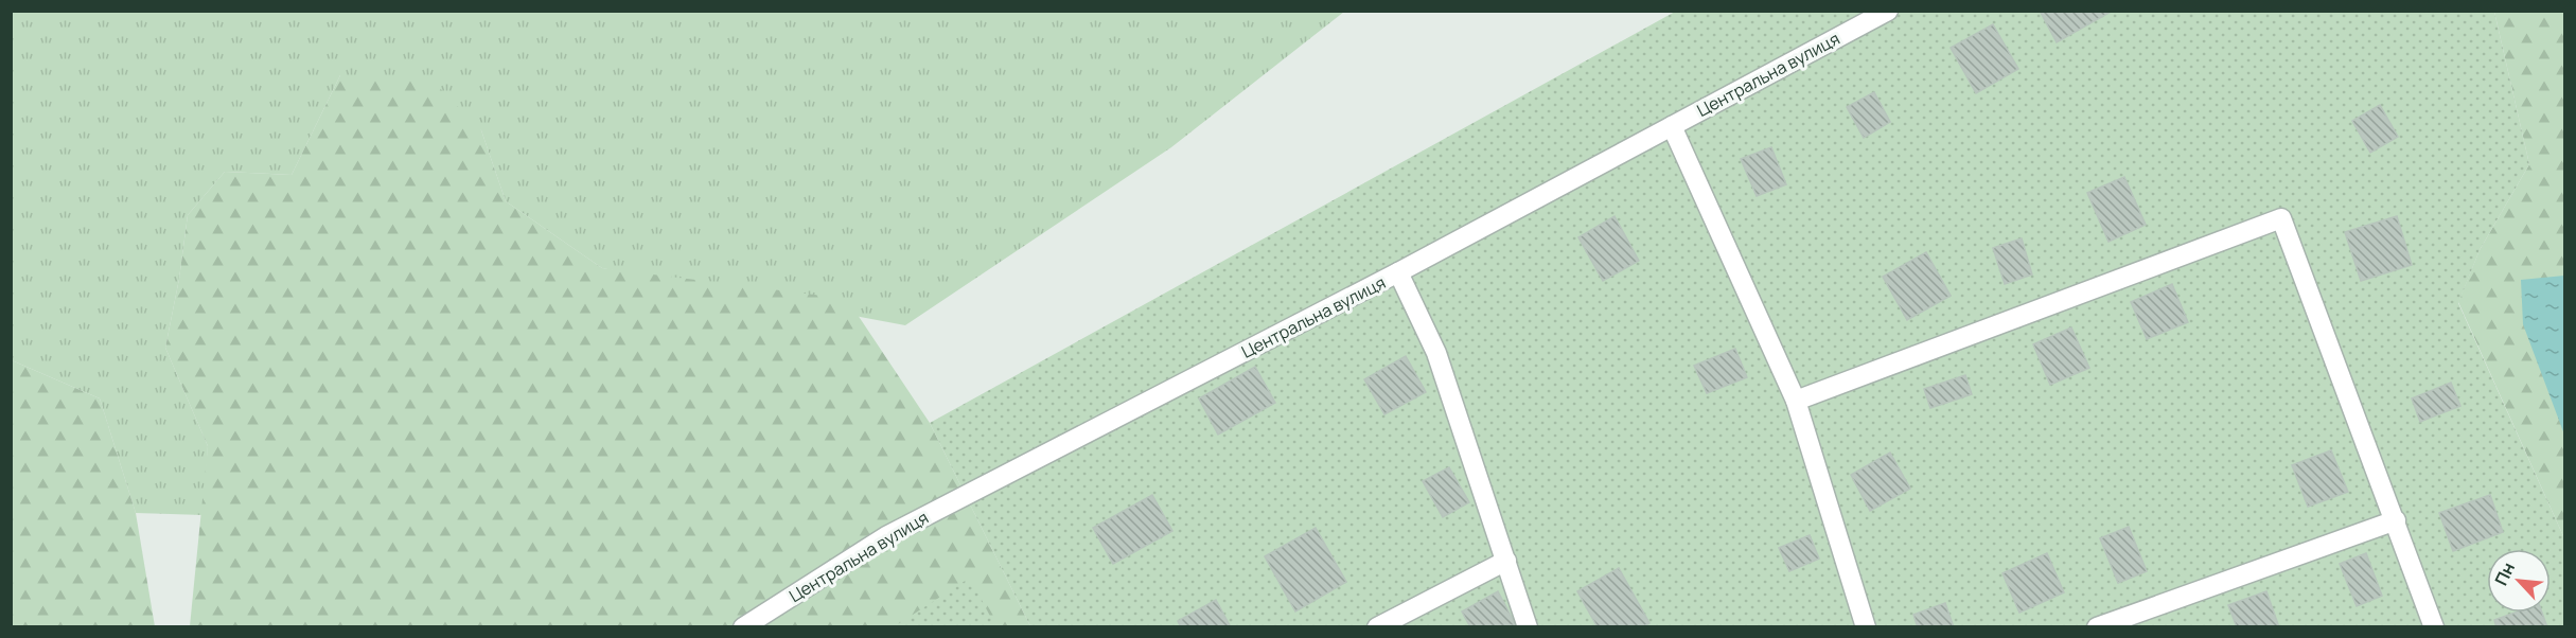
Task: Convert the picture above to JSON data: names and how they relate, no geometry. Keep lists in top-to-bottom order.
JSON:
{
  "streets": {
    "street": ["Центральна вулиця"]
  },
  "north": "top left"
}
